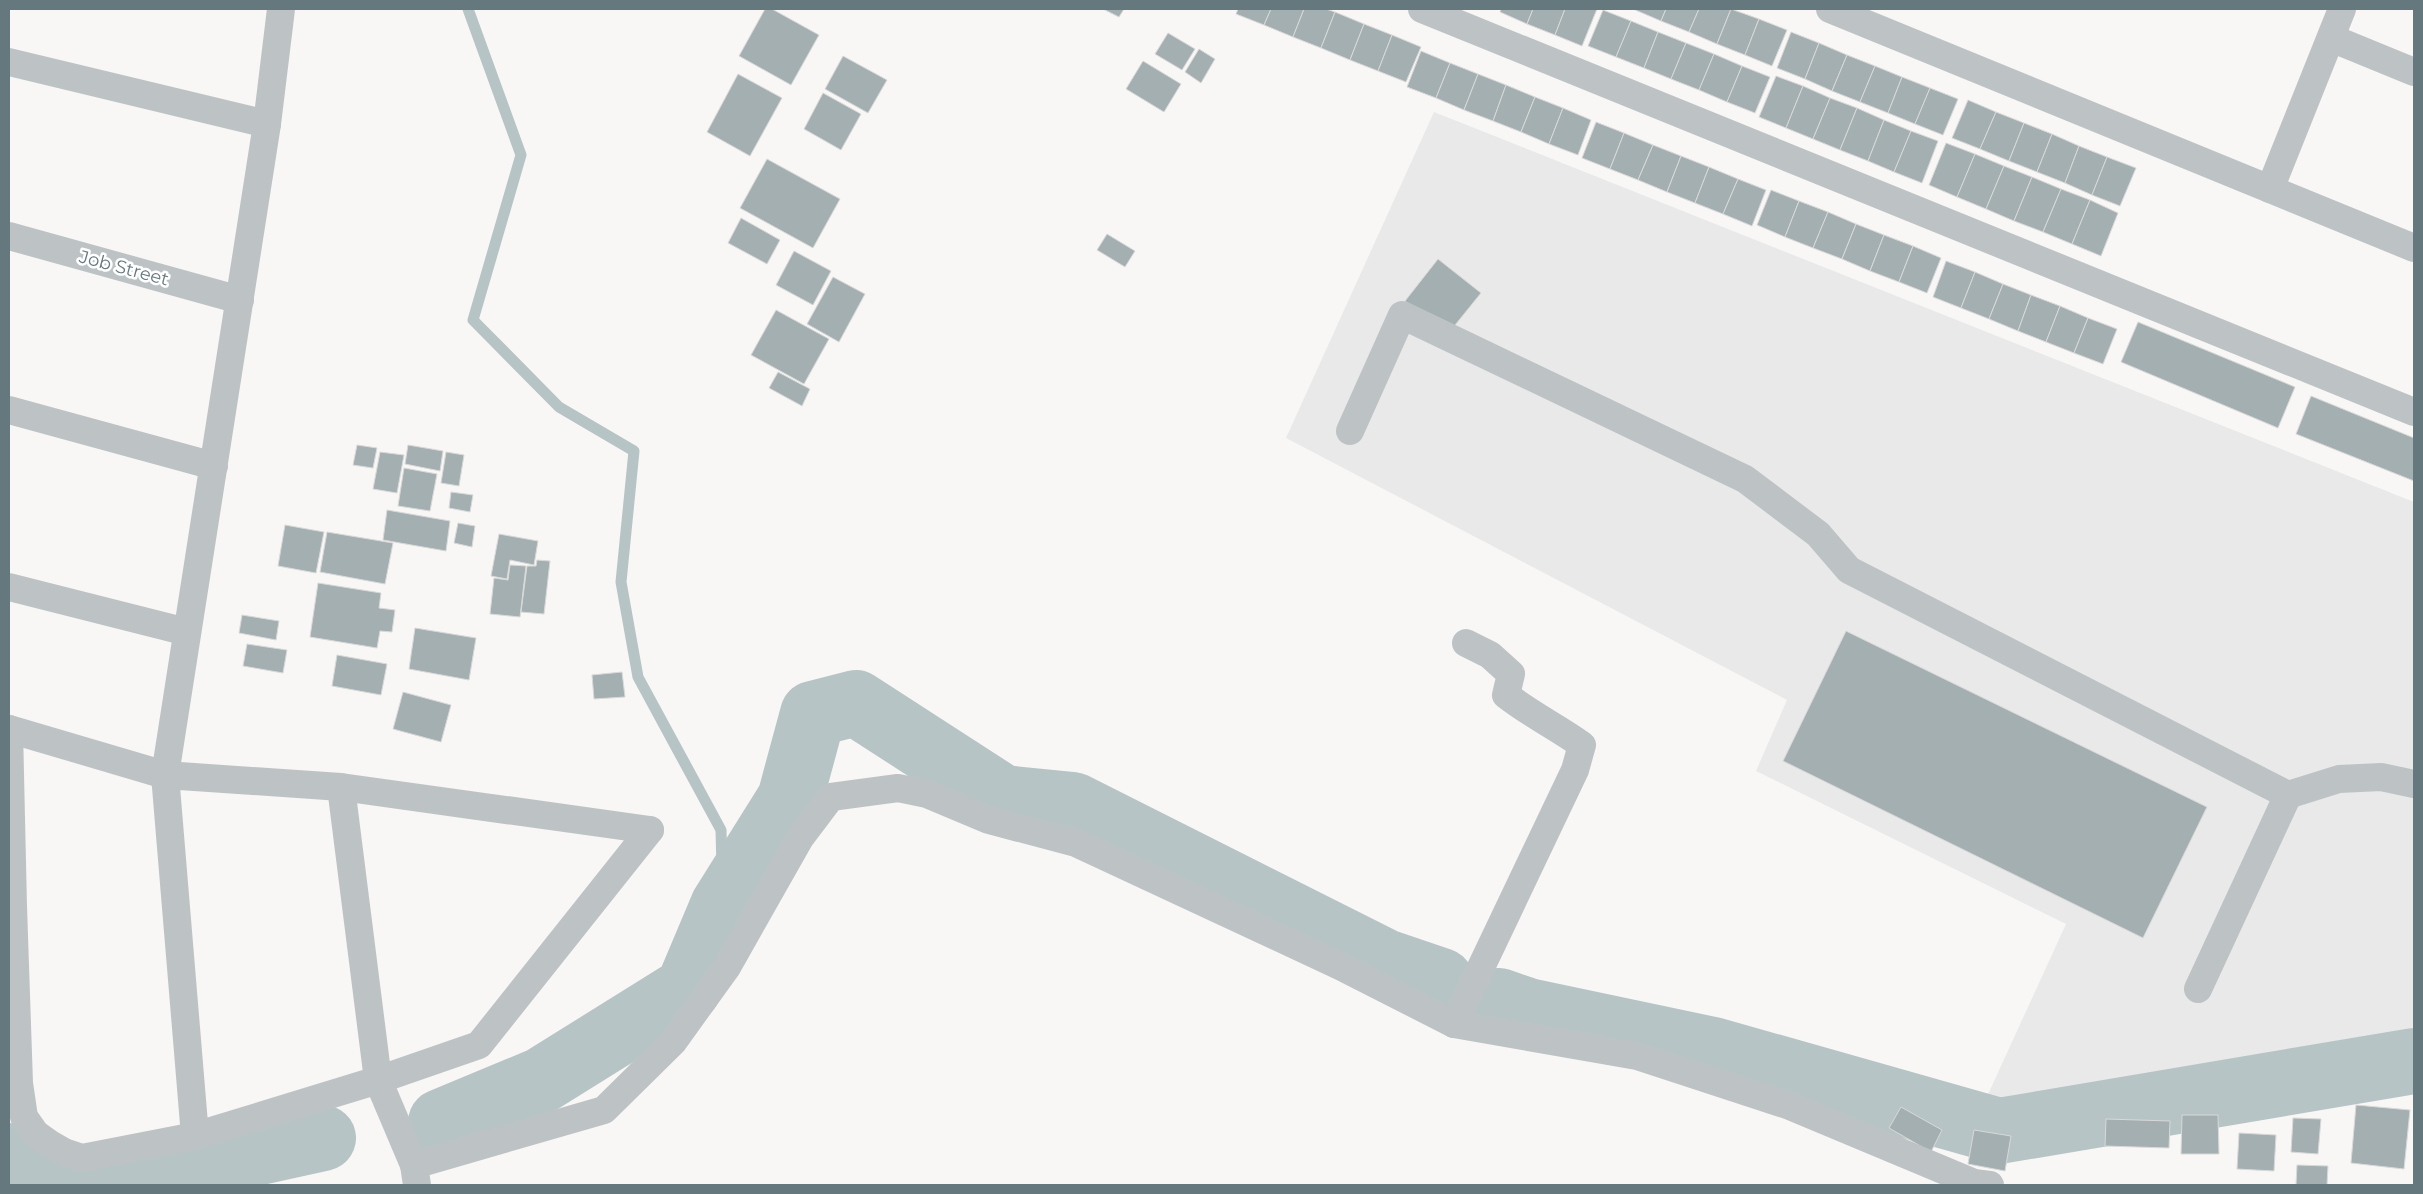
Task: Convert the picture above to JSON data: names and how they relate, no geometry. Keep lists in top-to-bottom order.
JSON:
{
  "streets": {
    "street": ["Job Street"]
  }
}
